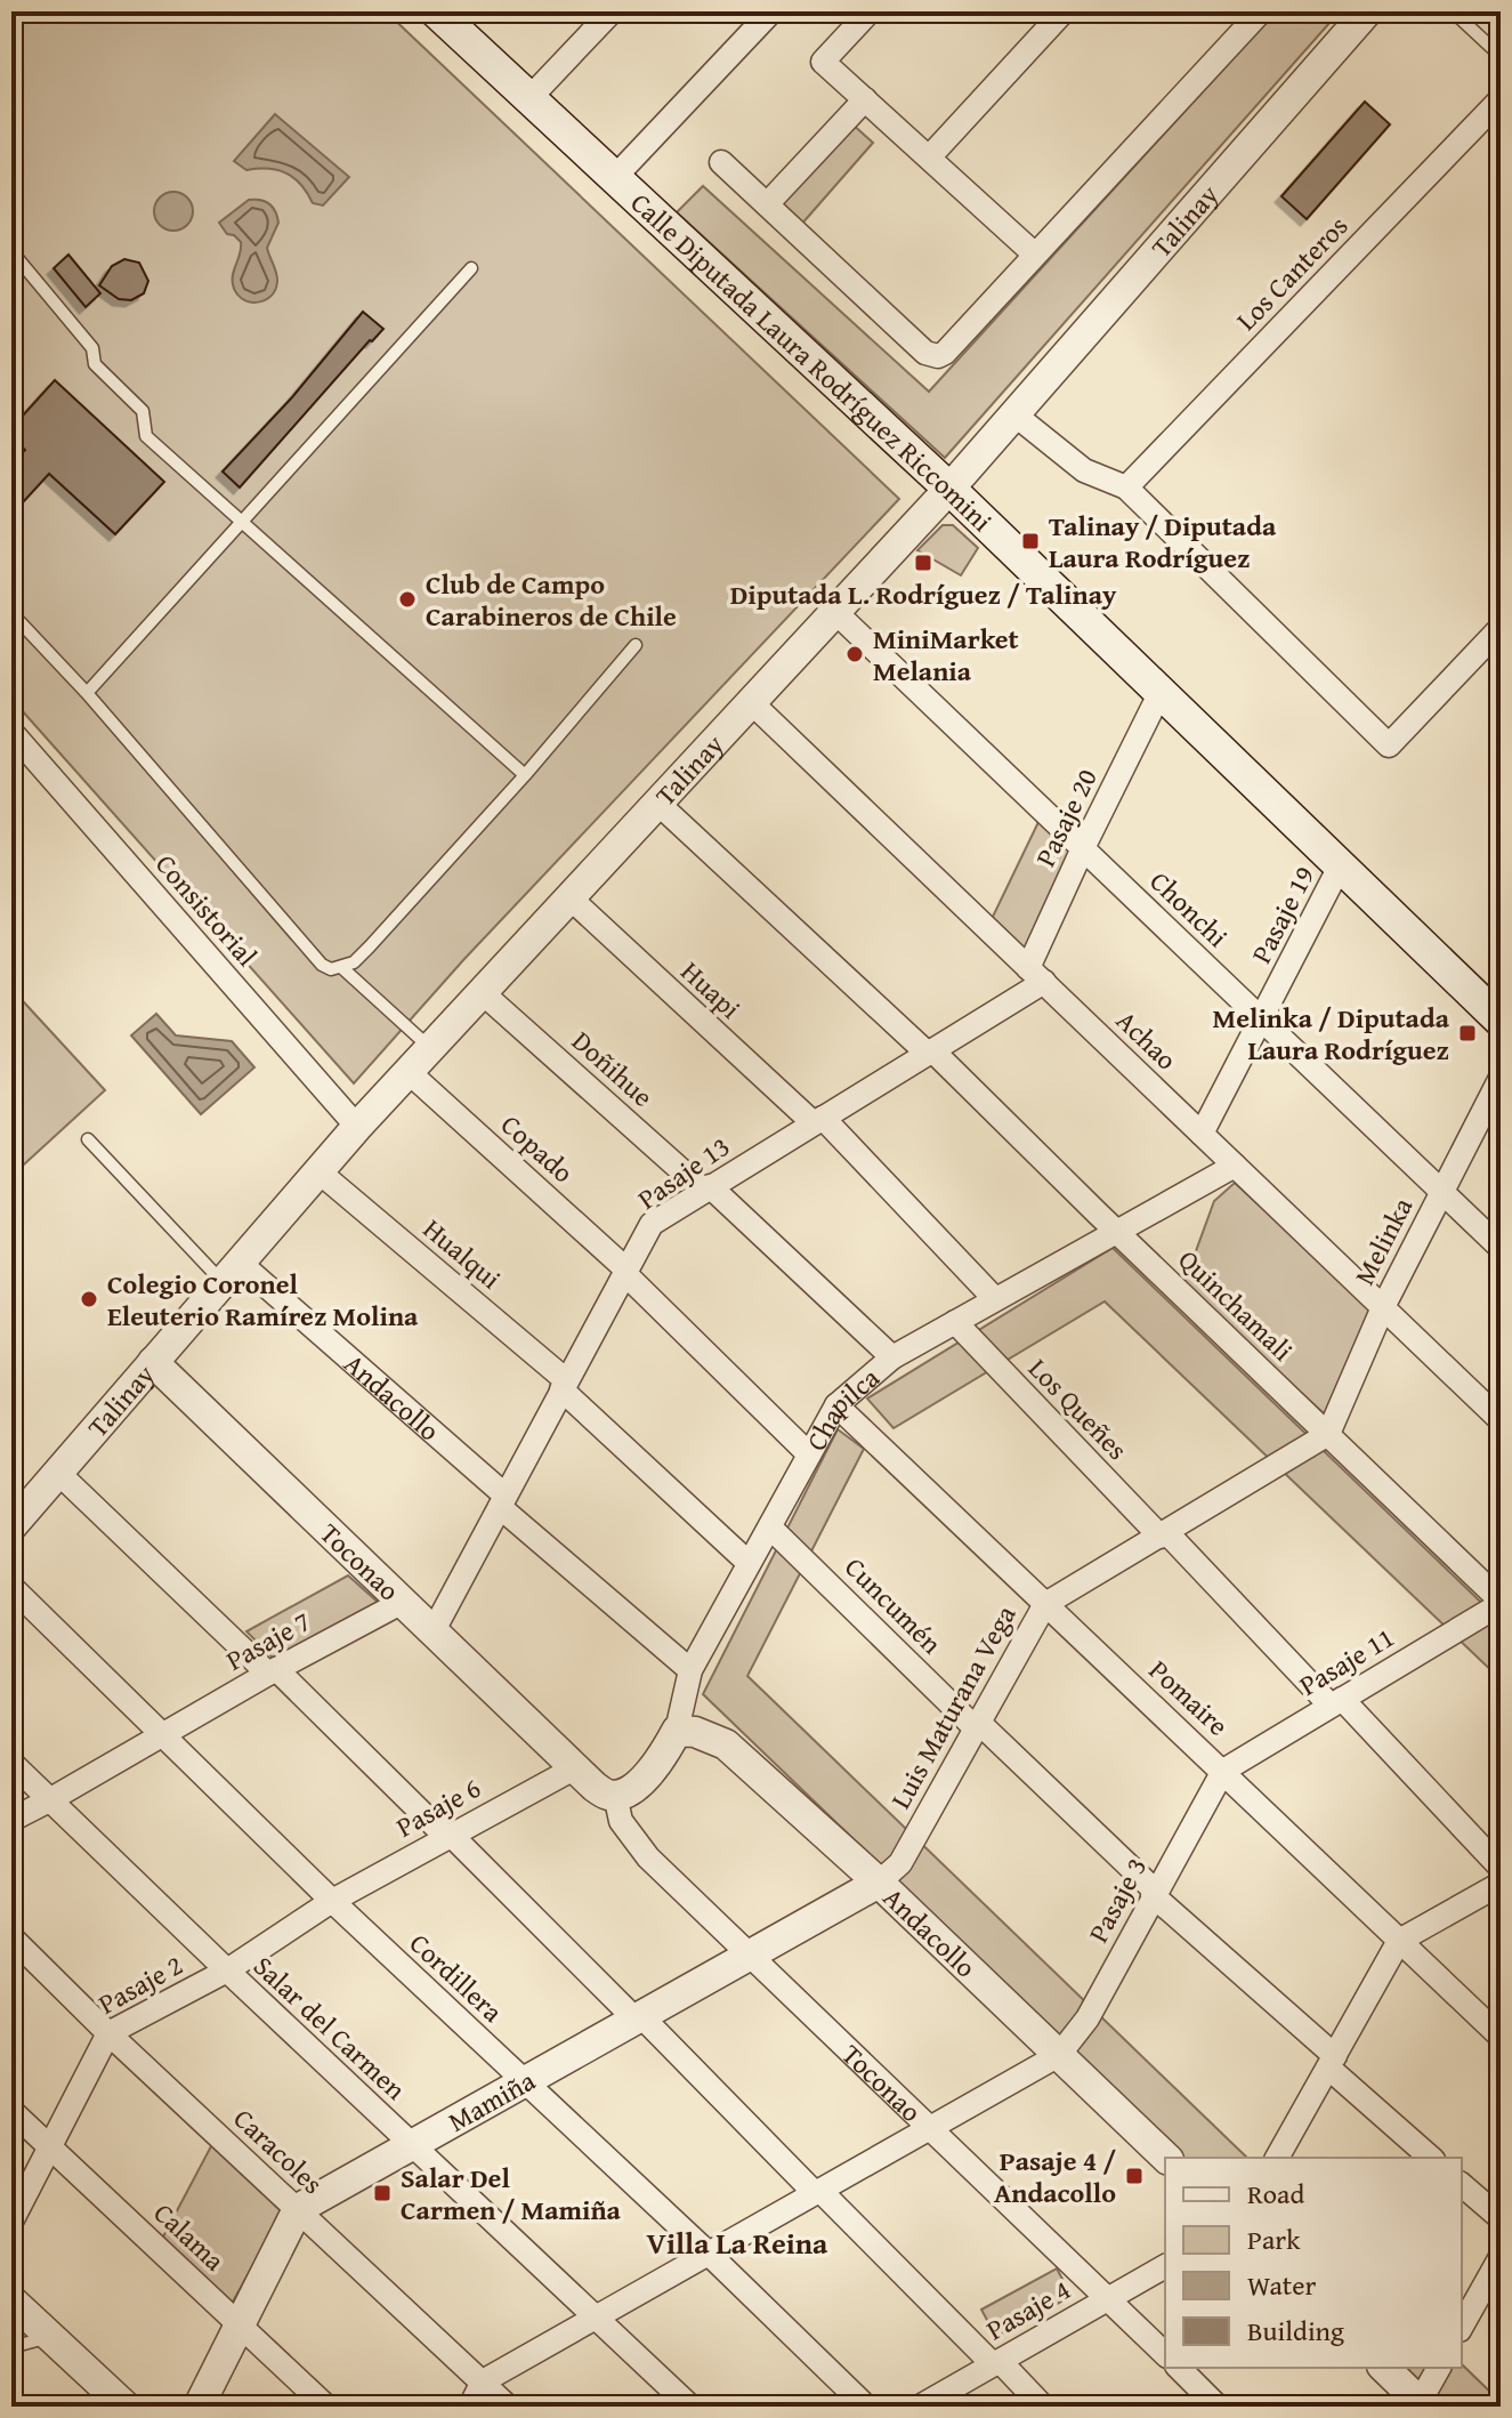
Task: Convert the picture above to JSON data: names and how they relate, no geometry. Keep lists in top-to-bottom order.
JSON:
{
  "streets": {
    "main road": ["Calle Diputada Laura Rodríguez Riccomini"],
    "street": [
      "Talinay",
      "Los Canteros",
      "Pasaje 20",
      "Chonchi",
      "Consistorial",
      "Pasaje 19",
      "Huapi",
      "Achao",
      "Doñihue",
      "Copado",
      "Pasaje 13",
      "Melinka",
      "Hualqui",
      "Quinchamali",
      "Andacollo",
      "Los Queñes",
      "Chapilca",
      "Toconao",
      "Cuncumén",
      "Pasaje 7",
      "Pasaje 11",
      "Pomaire",
      "Luis Maturana Vega",
      "Pasaje 6",
      "Pasaje 3",
      "Cordillera",
      "Pasaje 2",
      "Salar del Carmen",
      "Mamiña",
      "Caracoles",
      "Calama",
      "Pasaje 4"
    ]
  },
  "crossings": [
    ["Talinay", "Calle Diputada Laura Rodríguez Riccomini"],
    ["Talinay", "Chonchi"],
    ["Talinay", "Consistorial"],
    ["Talinay", "Huapi"],
    ["Talinay", "Achao"],
    ["Talinay", "Doñihue"],
    ["Talinay", "Copado"],
    ["Talinay", "Hualqui"],
    ["Talinay", "Quinchamali"],
    ["Talinay", "Andacollo"],
    ["Talinay", "Toconao"],
    ["Calle Diputada Laura Rodríguez Riccomini", "Pasaje 20"],
    ["Calle Diputada Laura Rodríguez Riccomini", "Pasaje 19"],
    ["Pasaje 20", "Chonchi"],
    ["Pasaje 20", "Achao"],
    ["Pasaje 20", "Pasaje 13"],
    ["Chonchi", "Pasaje 19"],
    ["Chonchi", "Melinka"],
    ["Pasaje 19", "Achao"],
    ["Huapi", "Pasaje 13"],
    ["Huapi", "Chapilca"],
    ["Achao", "Pasaje 13"],
    ["Achao", "Melinka"],
    ["Achao", "Chapilca"],
    ["Doñihue", "Pasaje 13"],
    ["Doñihue", "Chapilca"],
    ["Copado", "Pasaje 13"],
    ["Copado", "Chapilca"],
    ["Pasaje 13", "Hualqui"],
    ["Pasaje 13", "Quinchamali"],
    ["Pasaje 13", "Andacollo"],
    ["Pasaje 13", "Toconao"],
    ["Melinka", "Quinchamali"],
    ["Melinka", "Luis Maturana Vega"],
    ["Hualqui", "Chapilca"],
    ["Quinchamali", "Chapilca"],
    ["Quinchamali", "Pasaje 11"],
    ["Quinchamali", "Luis Maturana Vega"],
    ["Andacollo", "Chapilca"],
    ["Andacollo", "Luis Maturana Vega"],
    ["Andacollo", "Pasaje 3"],
    ["Andacollo", "Mamiña"],
    ["Los Queñes", "Chapilca"],
    ["Los Queñes", "Pasaje 11"],
    ["Los Queñes", "Luis Maturana Vega"],
    ["Chapilca", "Toconao"],
    ["Chapilca", "Cuncumén"],
    ["Chapilca", "Pomaire"],
    ["Toconao", "Pasaje 7"],
    ["Toconao", "Pasaje 6"],
    ["Toconao", "Mamiña"],
    ["Toconao", "Pasaje 4"],
    ["Cuncumén", "Luis Maturana Vega"],
    ["Cuncumén", "Pasaje 3"],
    ["Pasaje 7", "Cordillera"],
    ["Pasaje 7", "Salar del Carmen"],
    ["Pasaje 11", "Pomaire"],
    ["Pasaje 11", "Pasaje 3"],
    ["Pomaire", "Luis Maturana Vega"],
    ["Pomaire", "Pasaje 3"],
    ["Luis Maturana Vega", "Mamiña"],
    ["Pasaje 6", "Cordillera"],
    ["Pasaje 6", "Pasaje 2"],
    ["Cordillera", "Pasaje 2"],
    ["Cordillera", "Mamiña"],
    ["Pasaje 2", "Salar del Carmen"],
    ["Pasaje 2", "Caracoles"],
    ["Pasaje 2", "Calama"],
    ["Salar del Carmen", "Mamiña"],
    ["Mamiña", "Caracoles"]
  ],
  "districts": ["Villa La Reina"],
  "places": {
    "transit": [
      "Talinay / Diputada Laura Rodríguez",
      "Diputada L. Rodríguez / Talinay",
      "Melinka / Diputada Laura Rodríguez",
      "Pasaje 4 / Andacollo",
      "Salar Del Carmen / Mamiña"
    ],
    "other": ["Club de Campo Carabineros de Chile", "MiniMarket Melania", "Colegio Coronel Eleuterio Ramírez Molina"]
  },
  "legend": [
    "Road",
    "Park",
    "Water",
    "Building"
  ]
}
